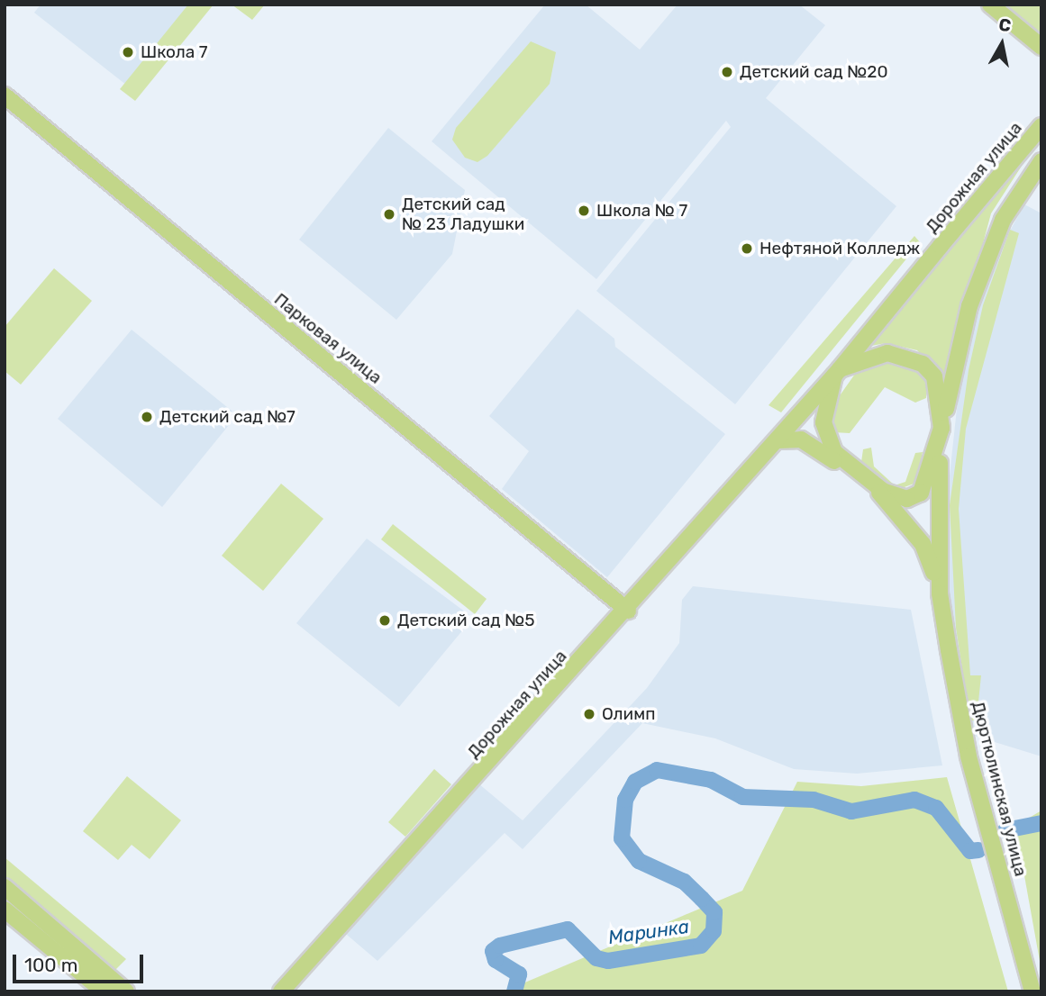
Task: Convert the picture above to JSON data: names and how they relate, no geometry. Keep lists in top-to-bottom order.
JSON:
{
  "streets": {
    "main road": ["Дорожная улица", "Парковая улица", "Дюртюлинская улица"]
  },
  "crossings": [
    ["Дорожная улица", "Парковая улица"]
  ],
  "water": ["Маринка"],
  "places": [
    "Школа 7",
    "Детский сад №20",
    "Школа № 7",
    "Детский сад № 23 Ладушки",
    "Нефтяной Колледж",
    "Детский сад №7",
    "Детский сад №5",
    "Олимп"
  ],
  "scale_bar": "100 m",
  "north": "top"
}
